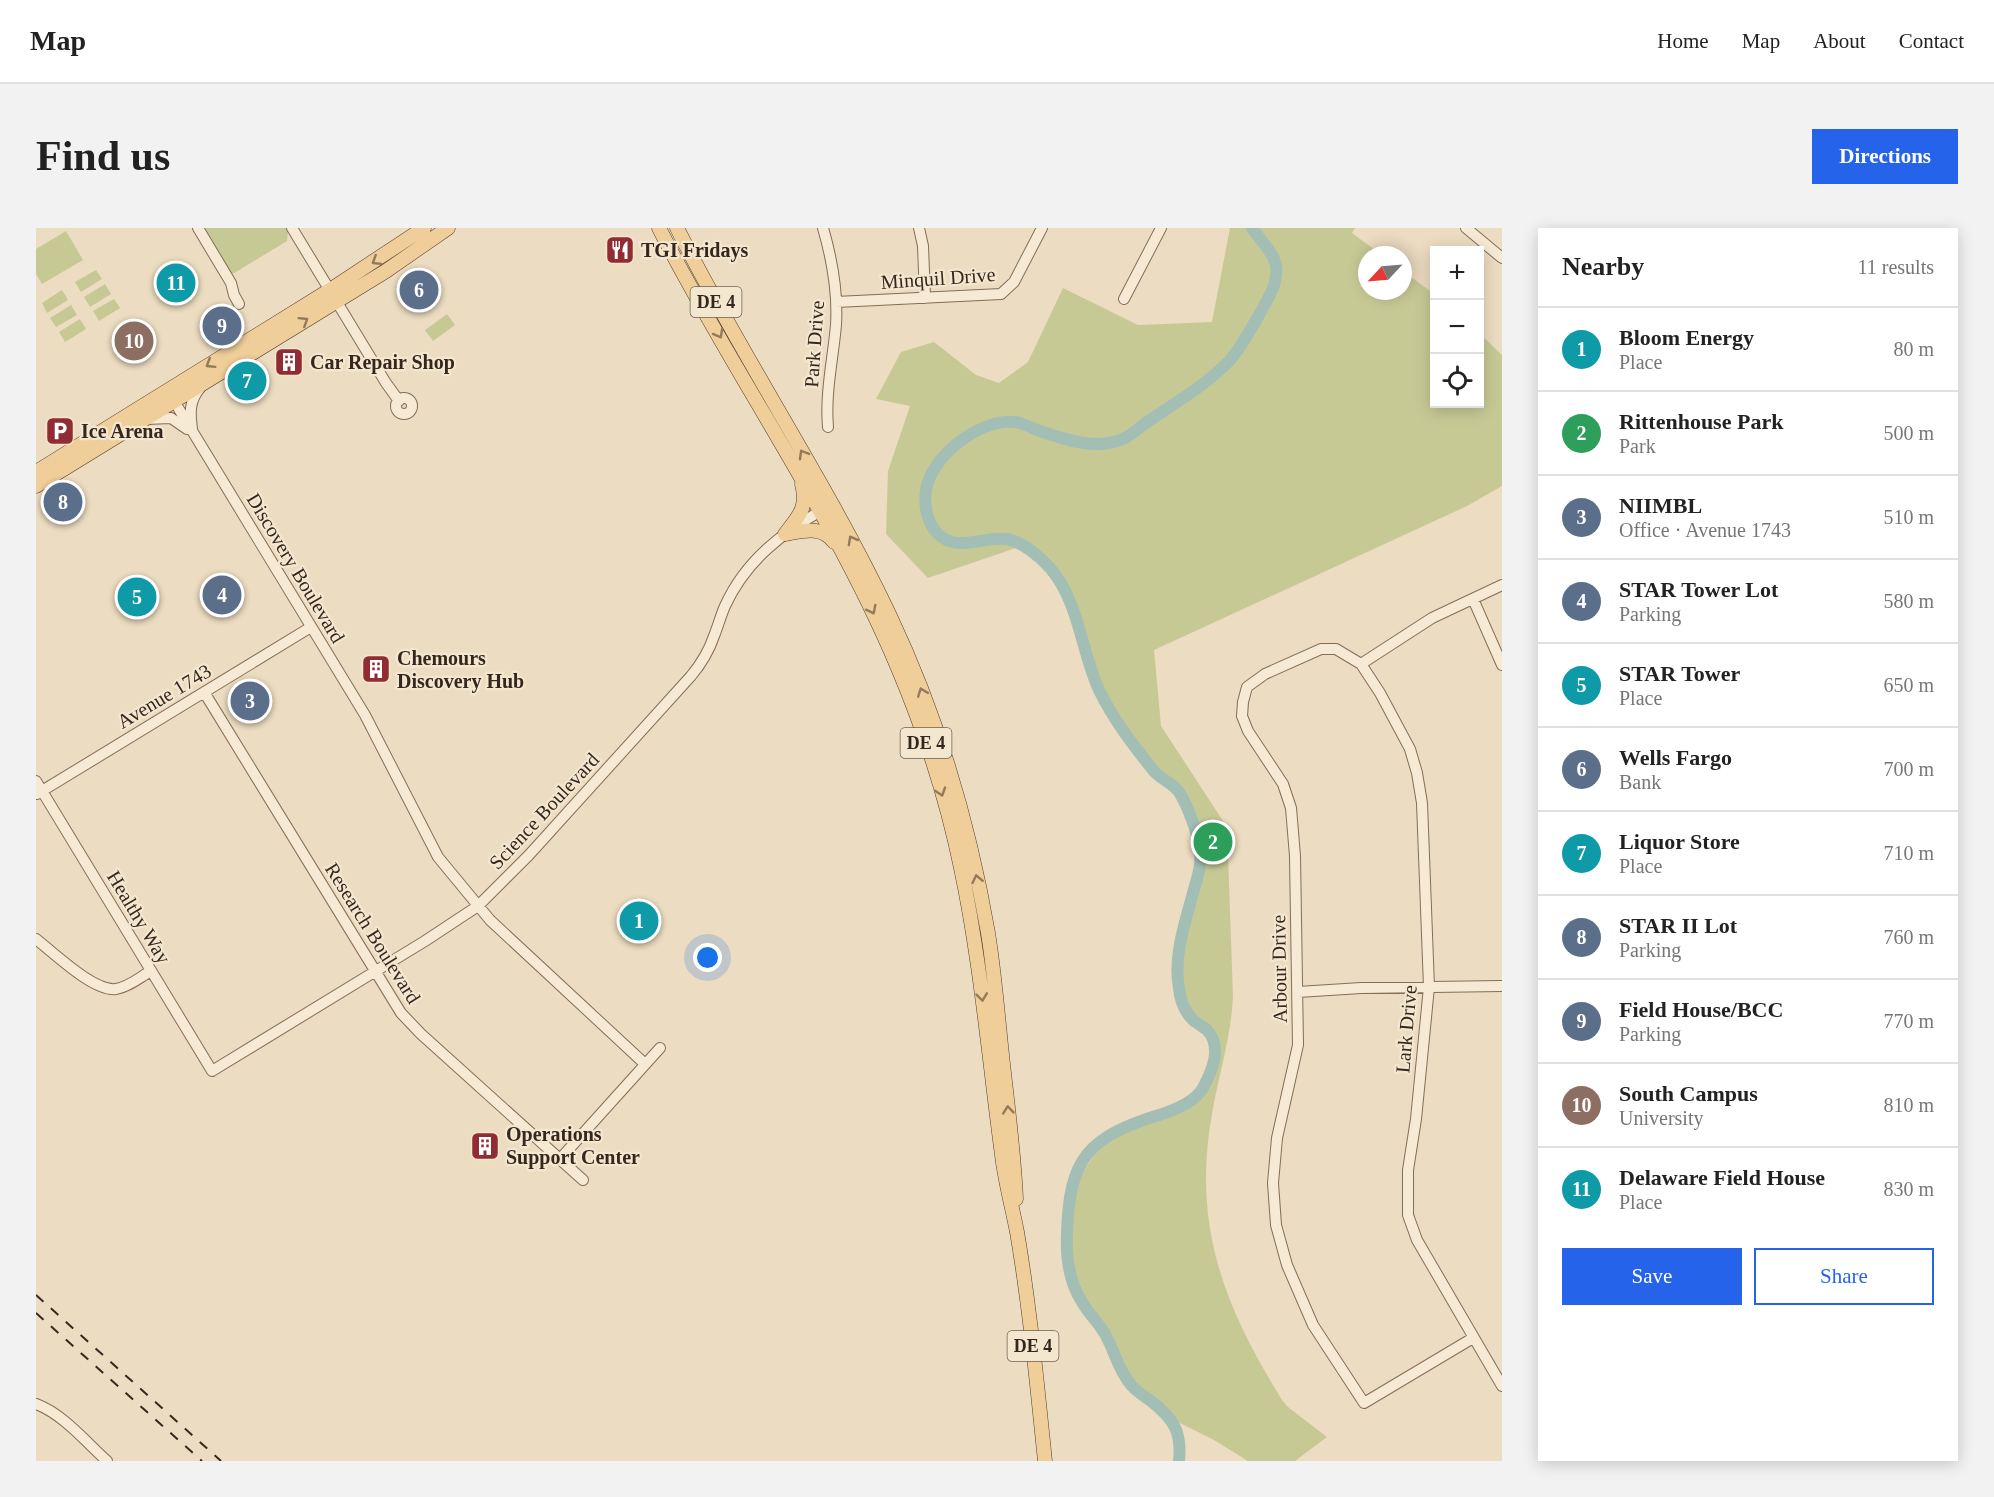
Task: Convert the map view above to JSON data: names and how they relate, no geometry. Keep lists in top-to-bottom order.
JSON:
{
  "streets": {
    "main road": ["DE 4"],
    "street": [
      "Minquil Drive",
      "Park Drive",
      "Discovery Boulevard",
      "Avenue 1743",
      "Science Boulevard",
      "Healthy Way",
      "Research Boulevard",
      "Arbour Drive",
      "Lark Drive"
    ]
  },
  "crossings": [
    ["Minquil Drive", "Park Drive"],
    ["DE 4", "Science Boulevard"],
    ["Discovery Boulevard", "Avenue 1743"],
    ["Discovery Boulevard", "Science Boulevard"],
    ["Avenue 1743", "Healthy Way"],
    ["Avenue 1743", "Research Boulevard"],
    ["Science Boulevard", "Healthy Way"],
    ["Science Boulevard", "Research Boulevard"],
    ["Arbour Drive", "Lark Drive"]
  ],
  "places": {
    "restaurant": ["TGI Fridays"],
    "building": ["Car Repair Shop", "Chemours Discovery Hub", "Operations Support Center"],
    "parking": ["Ice Arena"]
  },
  "north": "bottom left",
  "page": {
    "header": "Map",
    "nav": [
      "Home",
      "Map",
      "About",
      "Contact"
    ],
    "buttons": [
      "Directions",
      ["Save", "Share"]
    ],
    "title": "Find us",
    "heading": ["Nearby", "11 results"],
    "map_buttons": ["+", "−"],
    "pins": [
      "11",
      "6",
      "9",
      "10",
      "7",
      "8",
      "4",
      "5",
      "3",
      "2",
      "1"
    ],
    "list": [
      {
        "mark": "1",
        "name": "Bloom Energy",
        "note": "Place",
        "value": "80 m"
      },
      {
        "mark": "2",
        "name": "Rittenhouse Park",
        "note": "Park",
        "value": "500 m"
      },
      {
        "mark": "3",
        "name": "NIIMBL",
        "note": "Office · Avenue 1743",
        "value": "510 m"
      },
      {
        "mark": "4",
        "name": "STAR Tower Lot",
        "note": "Parking",
        "value": "580 m"
      },
      {
        "mark": "5",
        "name": "STAR Tower",
        "note": "Place",
        "value": "650 m"
      },
      {
        "mark": "6",
        "name": "Wells Fargo",
        "note": "Bank",
        "value": "700 m"
      },
      {
        "mark": "7",
        "name": "Liquor Store",
        "note": "Place",
        "value": "710 m"
      },
      {
        "mark": "8",
        "name": "STAR II Lot",
        "note": "Parking",
        "value": "760 m"
      },
      {
        "mark": "9",
        "name": "Field House/BCC",
        "note": "Parking",
        "value": "770 m"
      },
      {
        "mark": "10",
        "name": "South Campus",
        "note": "University",
        "value": "810 m"
      },
      {
        "mark": "11",
        "name": "Delaware Field House",
        "note": "Place",
        "value": "830 m"
      }
    ]
  }
}
